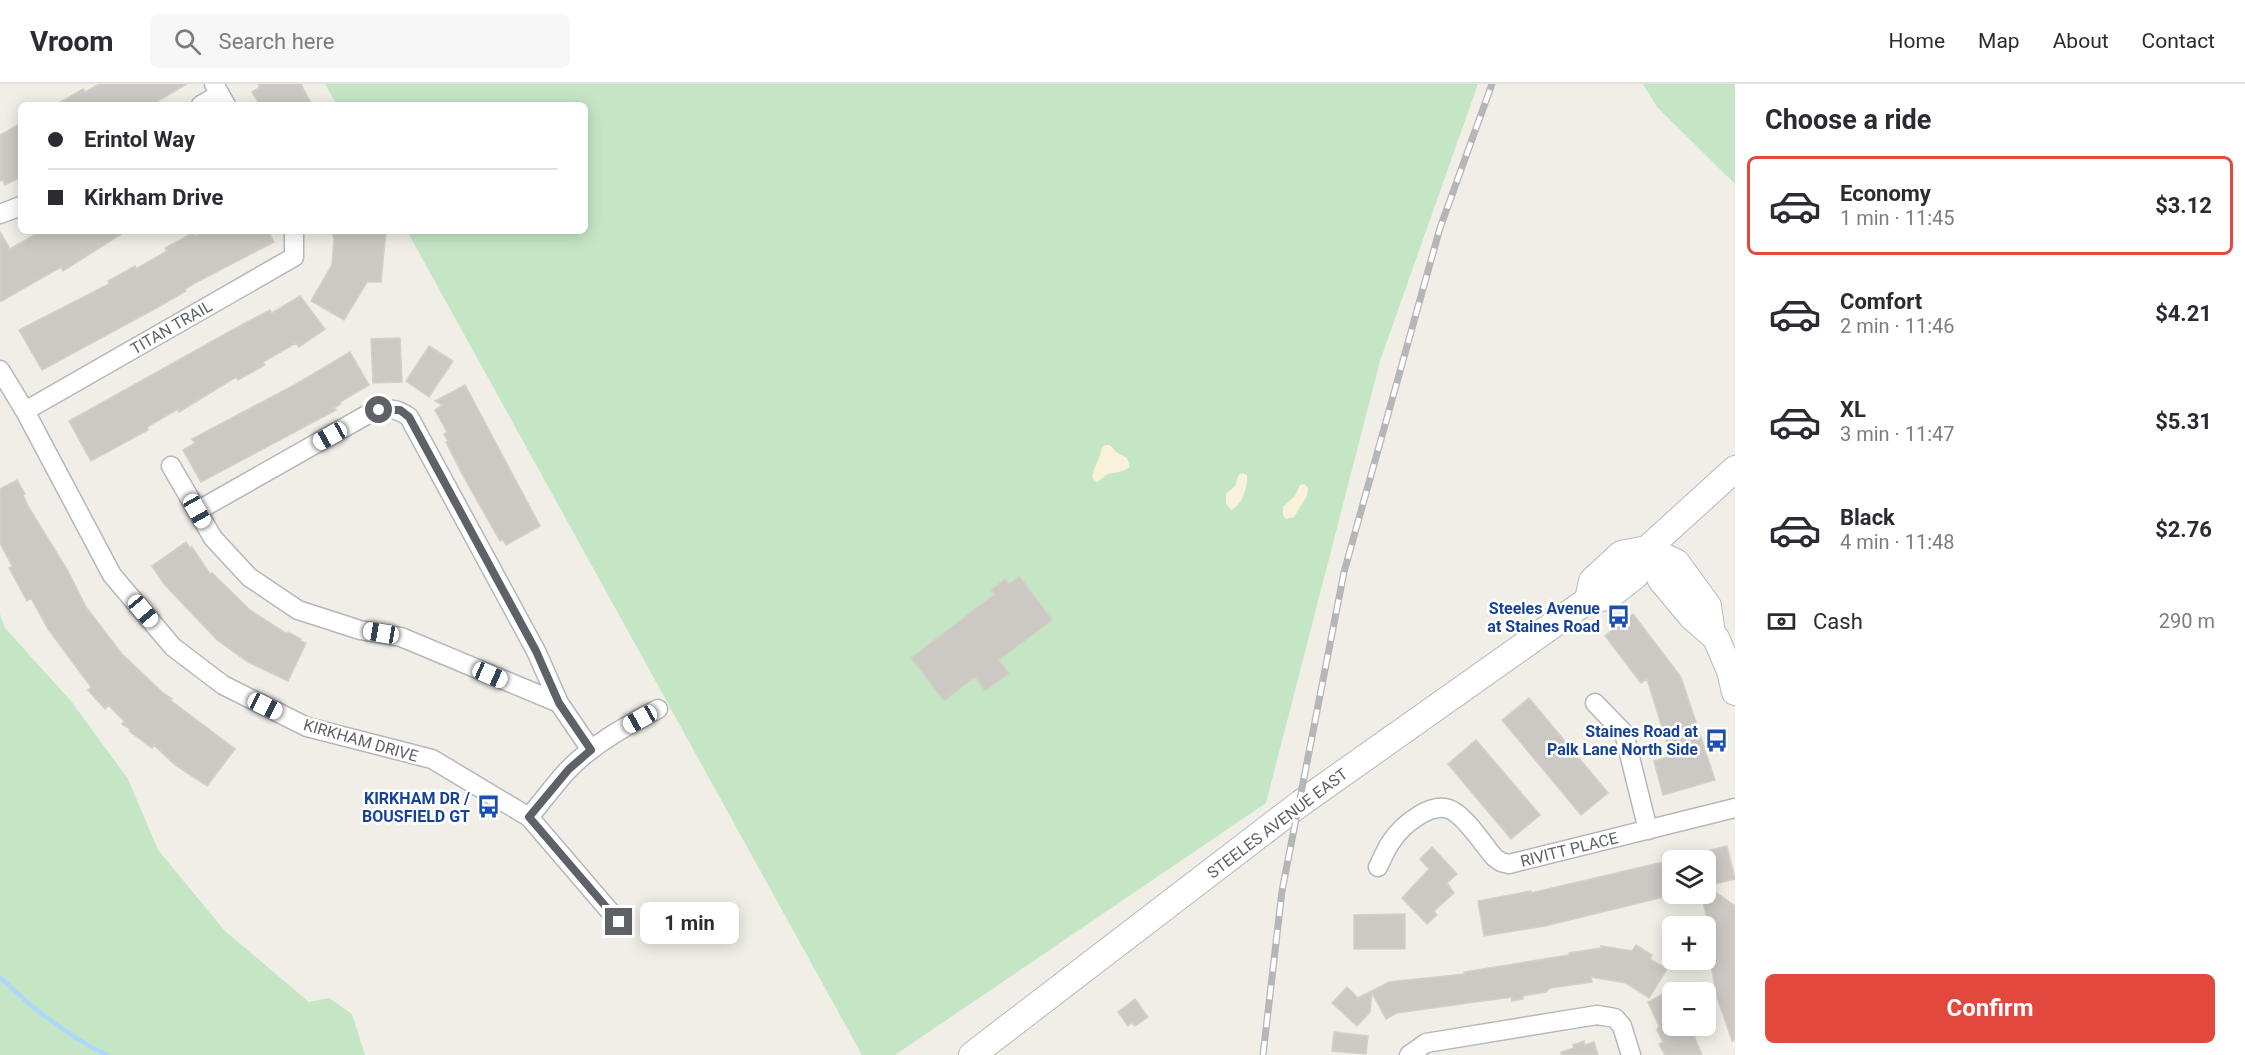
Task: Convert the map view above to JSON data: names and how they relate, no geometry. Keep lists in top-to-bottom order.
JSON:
{
  "streets": {
    "main road": ["STEELES AVENUE EAST"],
    "street": ["TITAN TRAIL", "KIRKHAM DRIVE", "RIVITT PLACE"]
  },
  "crossings": [
    ["TITAN TRAIL", "KIRKHAM DRIVE"]
  ],
  "places": {
    "bus stop": ["Steeles Avenue at Staines Road", "Staines Road at Palk Lane North Side", "KIRKHAM DR / BOUSFIELD GT"]
  },
  "page": {
    "header": "Vroom",
    "search": "Search here",
    "nav": [
      "Home",
      "Map",
      "About",
      "Contact"
    ],
    "heading": "Choose a ride",
    "banner": ["Erintol Way", "Kirkham Drive"],
    "list": [
      {
        "name": "Economy",
        "note": "1 min · 11:45",
        "value": "$3.12"
      },
      {
        "name": "Comfort",
        "note": "2 min · 11:46",
        "value": "$4.21"
      },
      {
        "name": "XL",
        "note": "3 min · 11:47",
        "value": "$5.31"
      },
      {
        "name": "Black",
        "note": "4 min · 11:48",
        "value": "$2.76"
      }
    ],
    "pay": ["Cash", "290 m"],
    "map_buttons": ["+", "−"],
    "bubble": "1 min",
    "buttons": "Confirm"
  }
}
